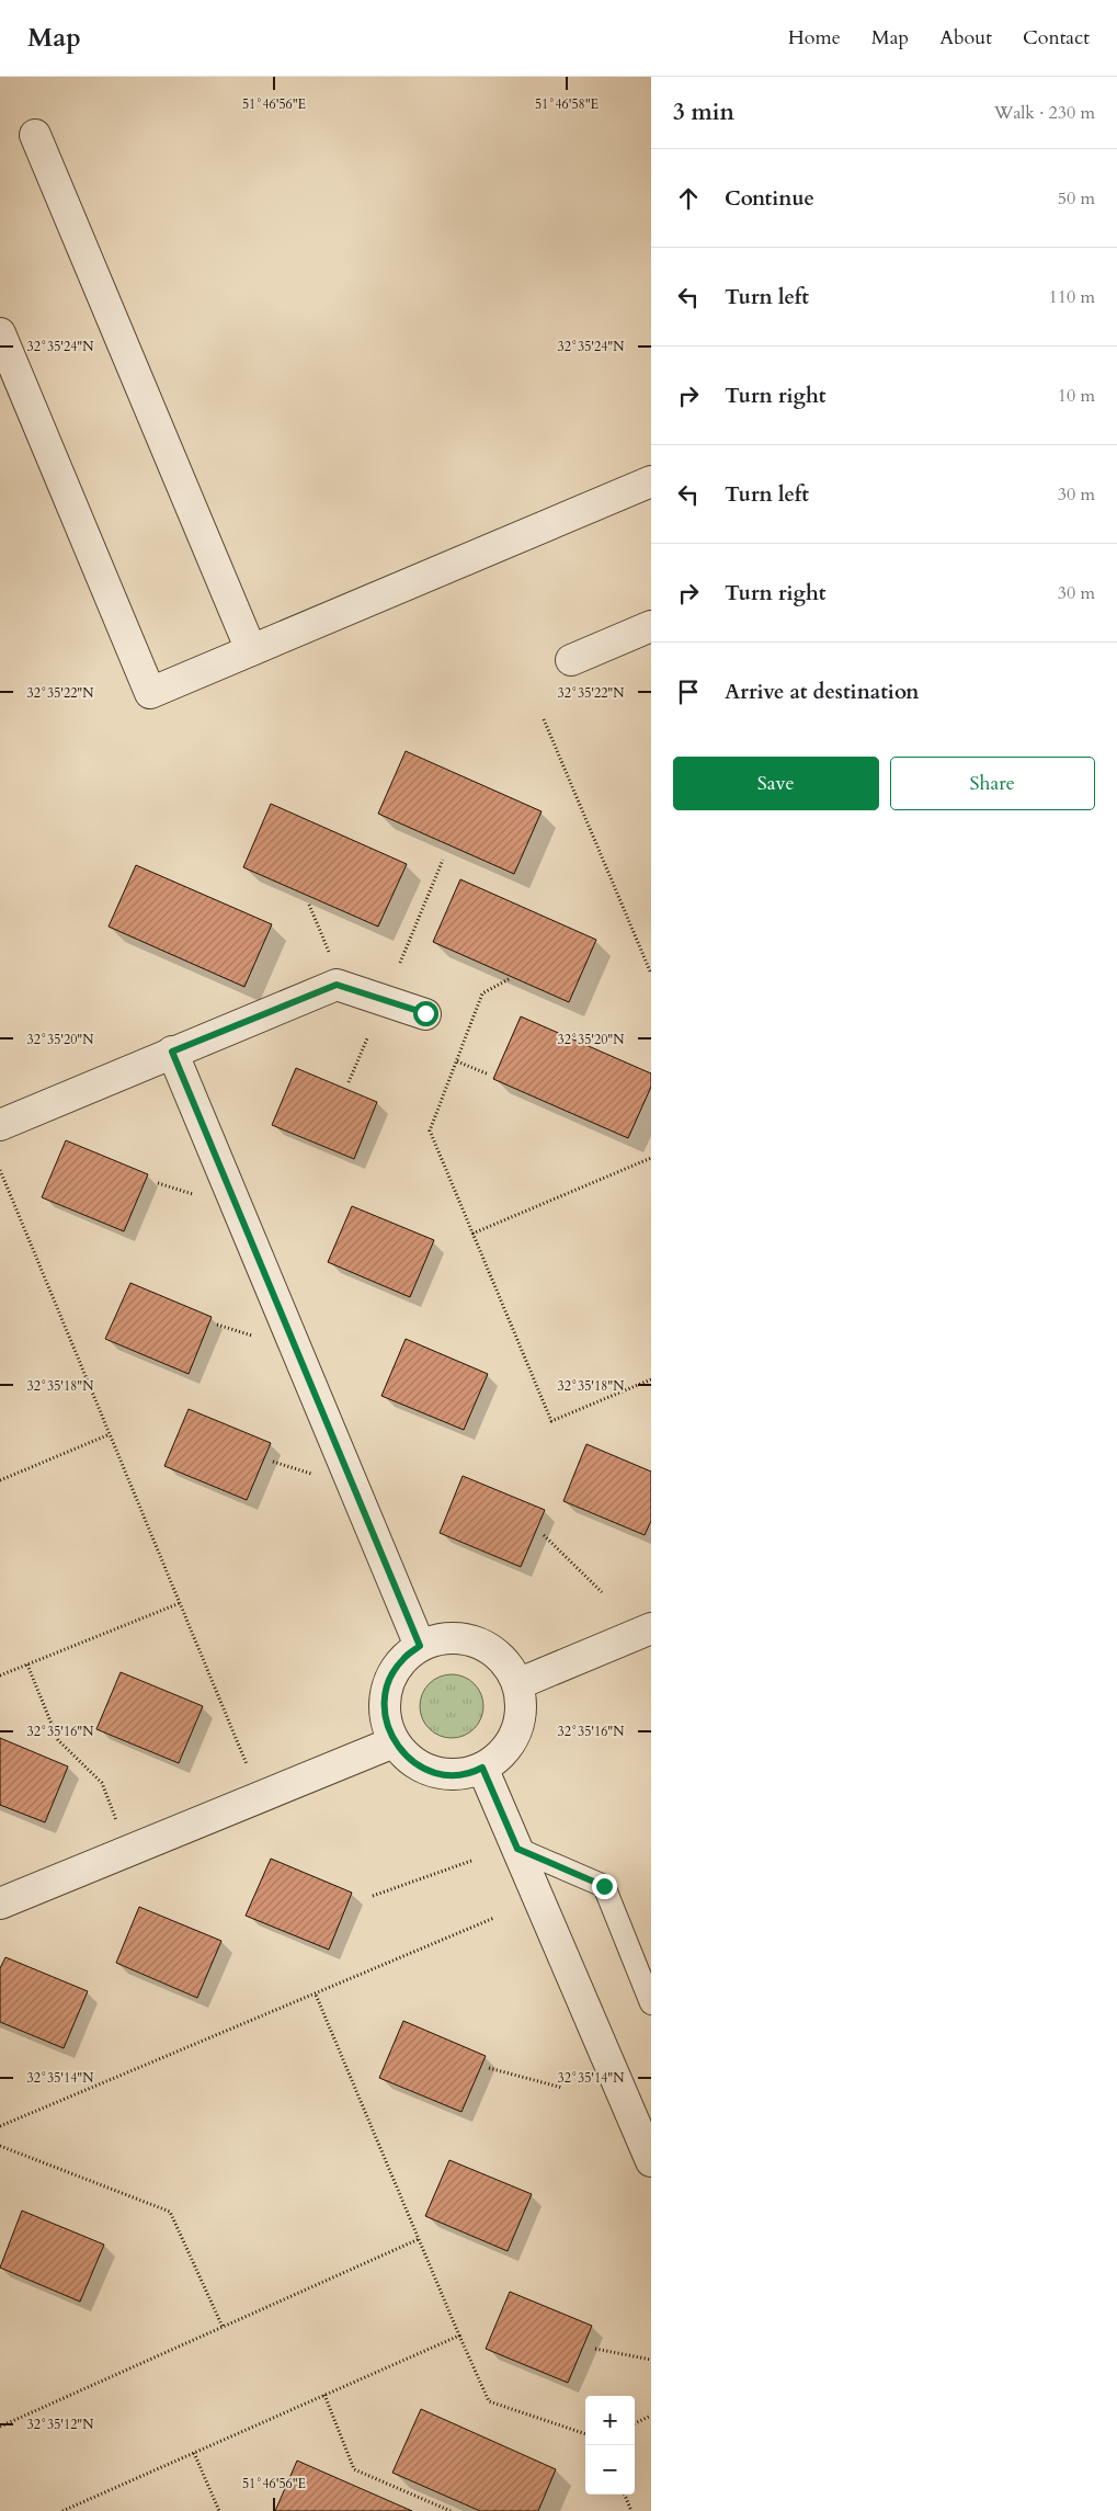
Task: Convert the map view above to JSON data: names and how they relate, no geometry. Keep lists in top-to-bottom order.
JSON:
{
  "page": {
    "header": "Map",
    "nav": [
      "Home",
      "Map",
      "About",
      "Contact"
    ],
    "heading": ["3 min", "Walk · 230 m"],
    "list": [
      ["Continue", "50 m"],
      ["Turn left", "110 m"],
      ["Turn right", "10 m"],
      ["Turn left", "30 m"],
      ["Turn right", "30 m"],
      "Arrive at destination"
    ],
    "buttons": ["Save", "Share"],
    "map_buttons": ["+", "−"]
  },
  "coordinates": [
    "51°46'56\"E",
    "51°46'58\"E",
    "32°35'24\"N",
    "32°35'22\"N",
    "32°35'20\"N",
    "32°35'18\"N",
    "32°35'16\"N",
    "32°35'14\"N",
    "32°35'12\"N"
  ]
}
